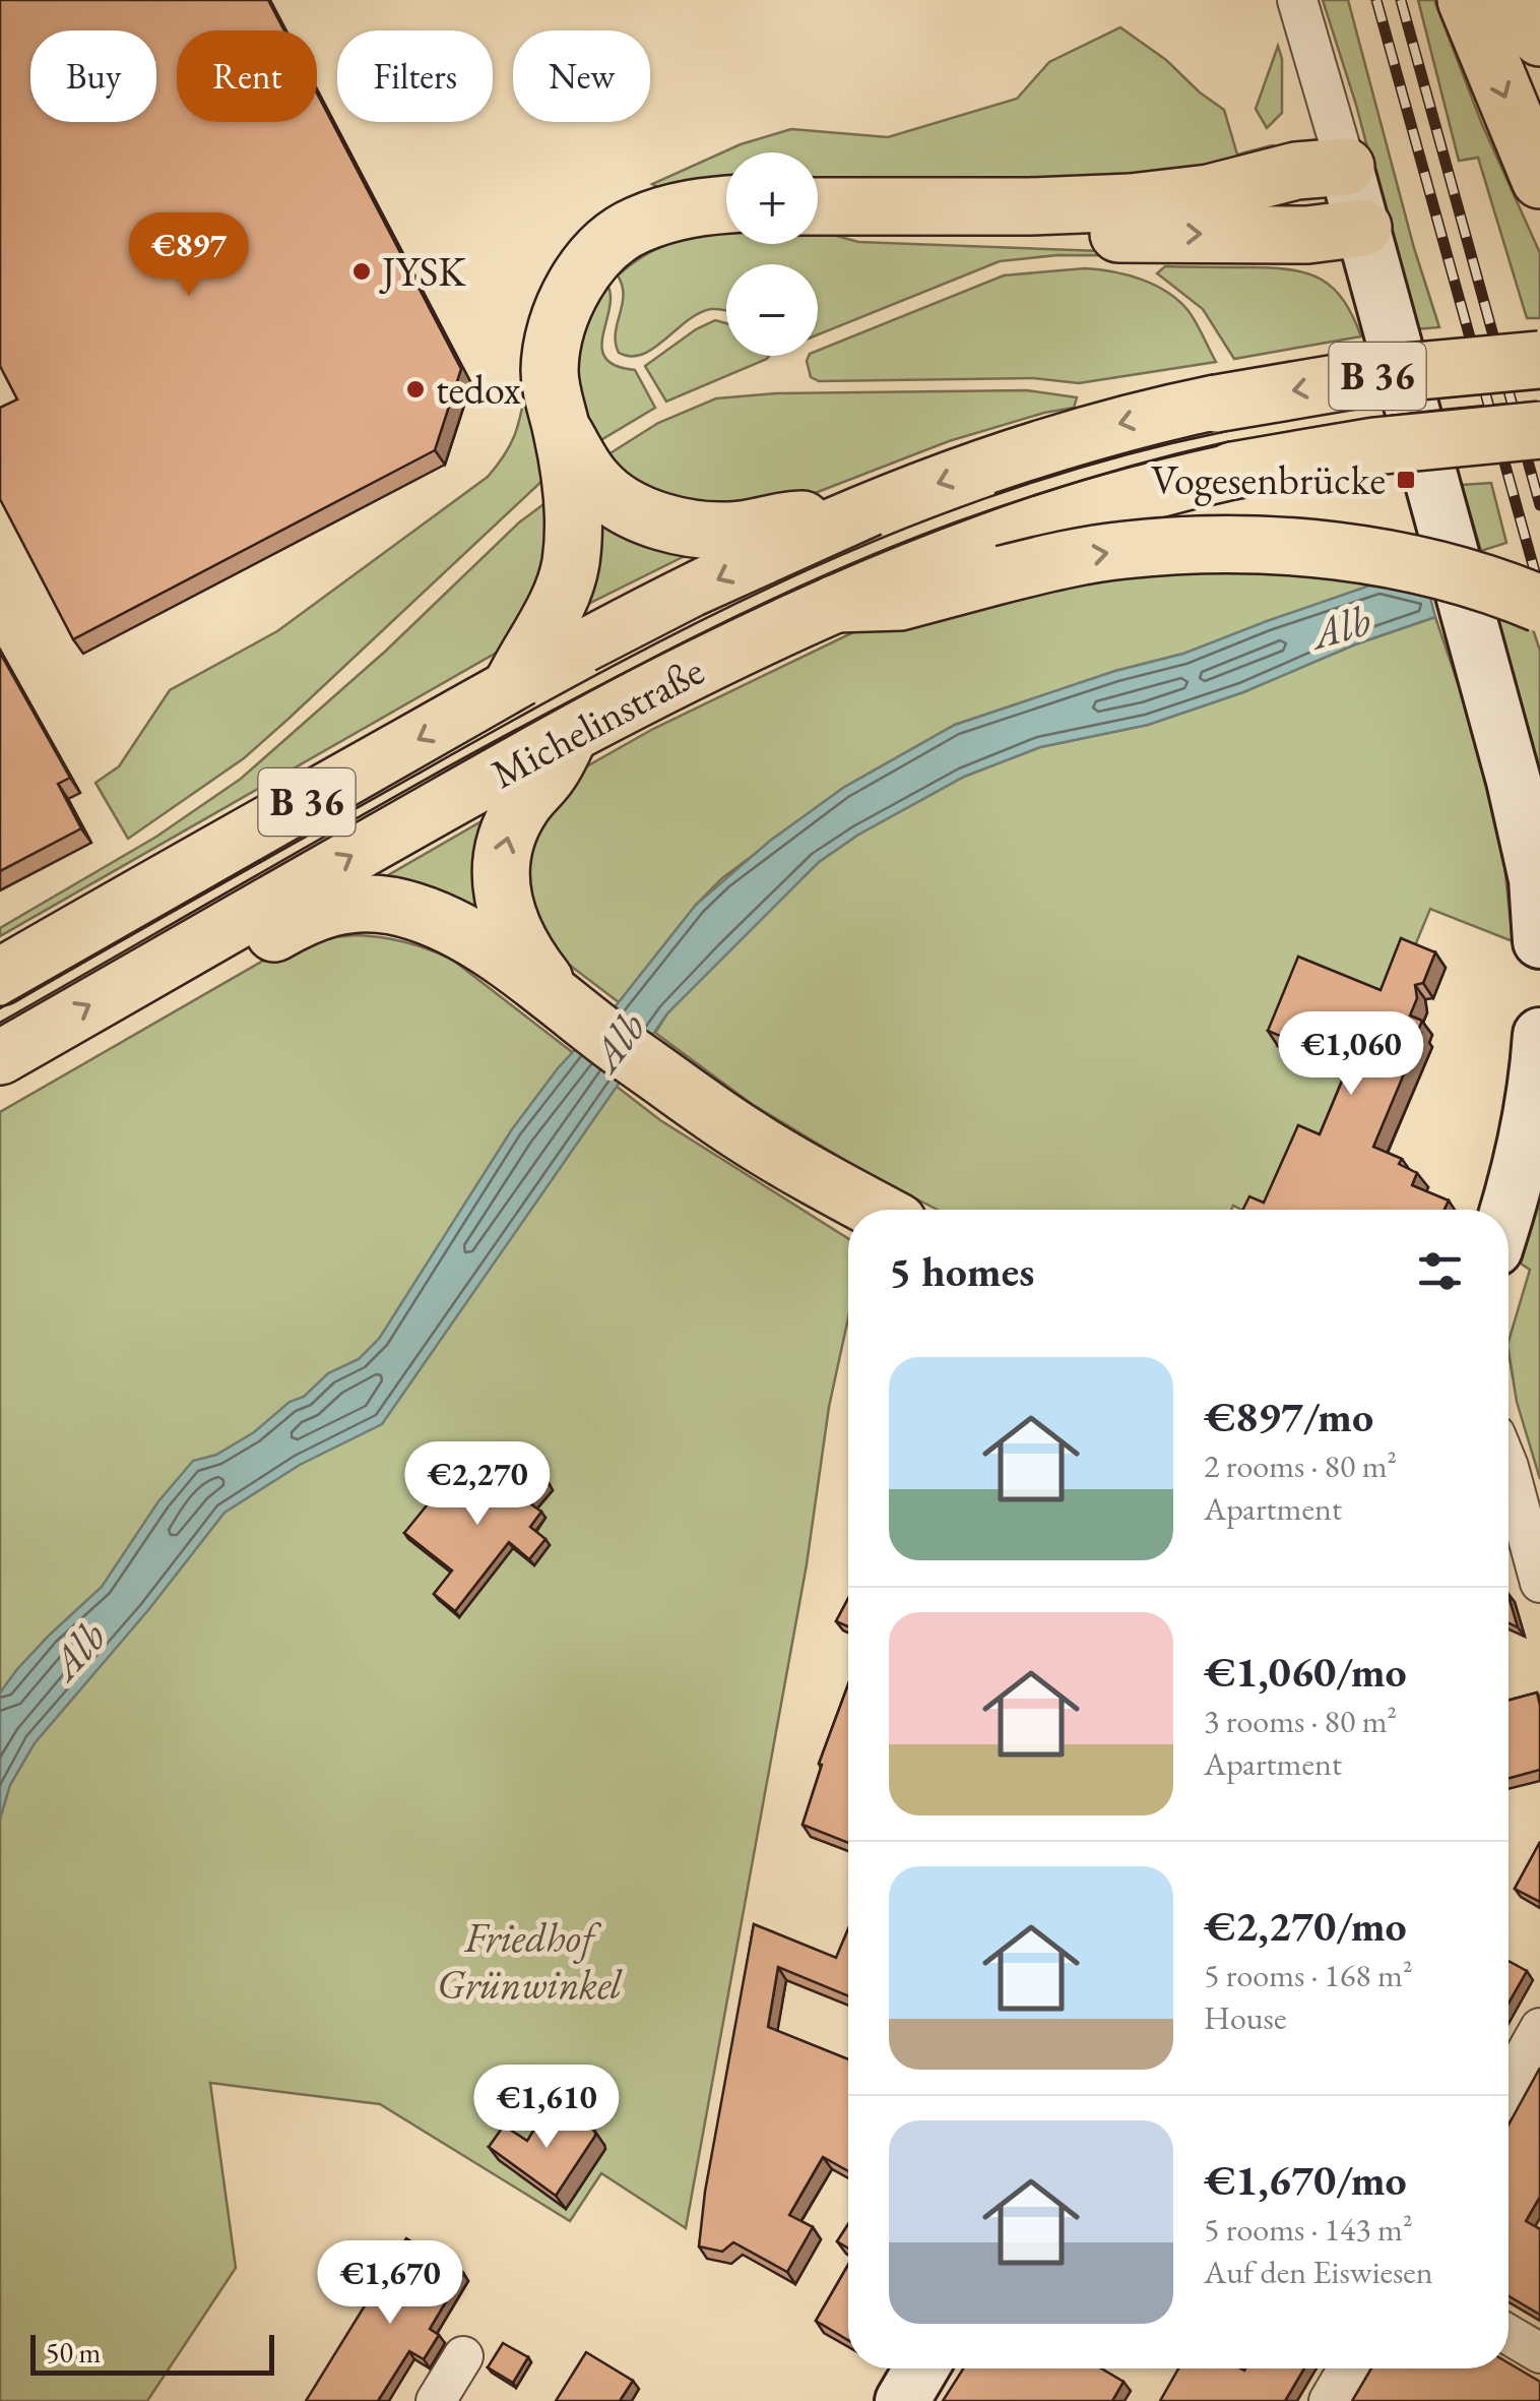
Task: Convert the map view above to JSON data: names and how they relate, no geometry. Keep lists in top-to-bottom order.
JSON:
{
  "streets": {
    "main road": ["B 36", "Michelinstraße"]
  },
  "water": ["Alb"],
  "parks": ["Friedhof Grünwinkel"],
  "places": {
    "other": ["JYSK", "tedox"],
    "transit": ["Vogesenbrücke"]
  },
  "scale_bar": "50 m",
  "page": {
    "chip": [
      "Buy",
      "Rent",
      "Filters",
      "New"
    ],
    "map_buttons": ["+", "−"],
    "price": [
      "€897",
      "€1,060",
      "€2,270",
      "€1,610",
      "€1,670"
    ],
    "heading": "5 homes",
    "list": [
      {
        "name": "€897/mo",
        "note": "2 rooms · 80 m² · Apartment"
      },
      {
        "name": "€1,060/mo",
        "note": "3 rooms · 80 m² · Apartment"
      },
      {
        "name": "€2,270/mo",
        "note": "5 rooms · 168 m² · House"
      },
      {
        "name": "€1,670/mo",
        "note": "5 rooms · 143 m² · Auf den Eiswiesen"
      }
    ],
    "scale": "50 m"
  }
}
